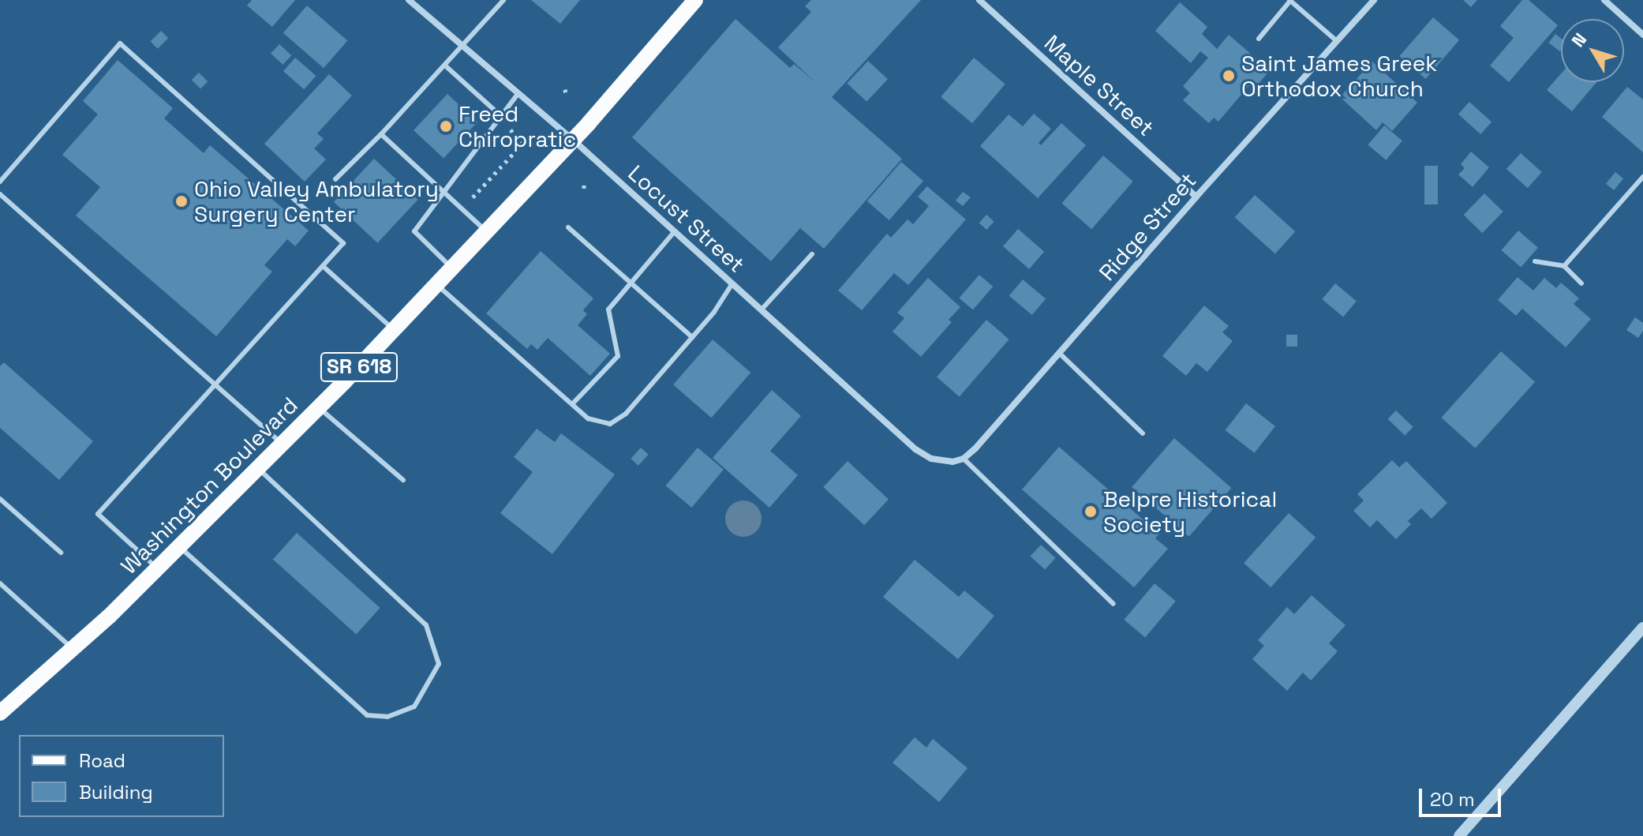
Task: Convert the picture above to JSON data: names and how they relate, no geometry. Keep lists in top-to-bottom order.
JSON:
{
  "streets": {
    "main road": ["SR 618", "Washington Boulevard"],
    "street": ["Maple Street", "Locust Street", "Ridge Street"]
  },
  "crossings": [
    ["Maple Street", "Ridge Street"],
    ["Locust Street", "Ridge Street"],
    ["Locust Street", "Washington Boulevard"]
  ],
  "places": [
    "Saint James Greek Orthodox Church",
    "Freed Chiropratic",
    "Ohio Valley Ambulatory Surgery Center",
    "Belpre Historical Society"
  ],
  "legend": ["Road", "Building"],
  "scale_bar": "20 m",
  "north": "top left"
}
